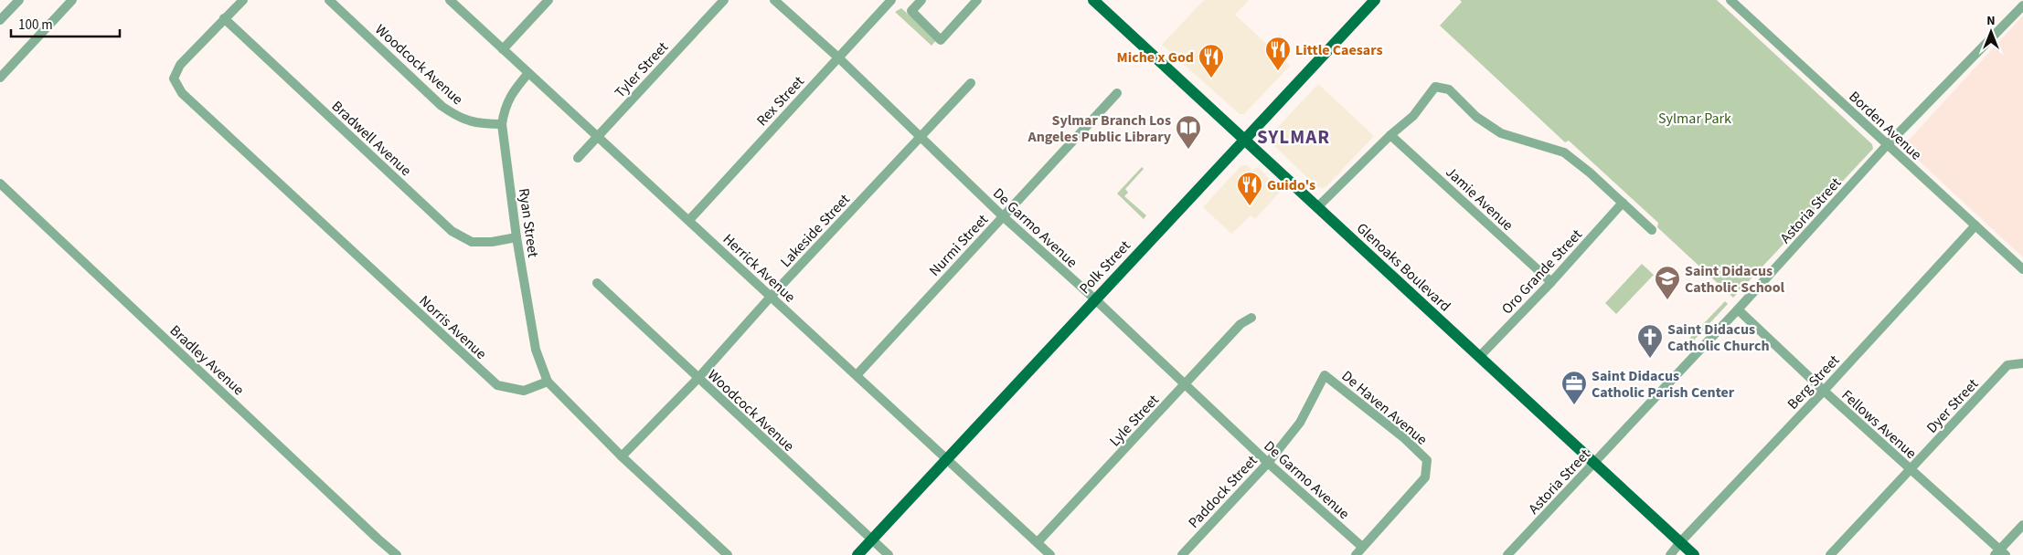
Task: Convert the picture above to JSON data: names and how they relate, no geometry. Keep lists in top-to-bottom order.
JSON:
{
  "streets": {
    "main road": ["Polk Street", "Glenoaks Boulevard"],
    "street": [
      "Woodcock Avenue",
      "Tyler Street",
      "Rex Street",
      "Borden Avenue",
      "Bradwell Avenue",
      "Jamie Avenue",
      "Astoria Street",
      "Ryan Street",
      "De Garmo Avenue",
      "Lakeside Street",
      "Nurmi Street",
      "Herrick Avenue",
      "Oro Grande Street",
      "Norris Avenue",
      "Bradley Avenue",
      "Berg Street",
      "Dyer Street",
      "De Haven Avenue",
      "Lyle Street",
      "Fellows Avenue",
      "Paddock Street"
    ]
  },
  "crossings": [
    ["Woodcock Avenue", "Ryan Street"],
    ["Woodcock Avenue", "Lakeside Street"],
    ["Woodcock Avenue", "Polk Street"],
    ["Tyler Street", "Herrick Avenue"],
    ["Rex Street", "De Garmo Avenue"],
    ["Rex Street", "Herrick Avenue"],
    ["Borden Avenue", "Astoria Street"],
    ["Borden Avenue", "Berg Street"],
    ["Bradwell Avenue", "Ryan Street"],
    ["Bradwell Avenue", "Norris Avenue"],
    ["Jamie Avenue", "Oro Grande Street"],
    ["Astoria Street", "Glenoaks Boulevard"],
    ["Astoria Street", "Fellows Avenue"],
    ["Ryan Street", "Herrick Avenue"],
    ["Ryan Street", "Norris Avenue"],
    ["De Garmo Avenue", "Lakeside Street"],
    ["De Garmo Avenue", "Nurmi Street"],
    ["De Garmo Avenue", "Polk Street"],
    ["De Garmo Avenue", "De Haven Avenue"],
    ["De Garmo Avenue", "Lyle Street"],
    ["De Garmo Avenue", "Paddock Street"],
    ["Lakeside Street", "Herrick Avenue"],
    ["Nurmi Street", "Herrick Avenue"],
    ["Polk Street", "Glenoaks Boulevard"],
    ["Polk Street", "Herrick Avenue"],
    ["Glenoaks Boulevard", "Oro Grande Street"],
    ["Glenoaks Boulevard", "Berg Street"],
    ["Herrick Avenue", "Lyle Street"],
    ["Berg Street", "Fellows Avenue"],
    ["Dyer Street", "Fellows Avenue"],
    ["De Haven Avenue", "Paddock Street"]
  ],
  "districts": ["SYLMAR"],
  "parks": ["Sylmar Park"],
  "places": {
    "restaurant": ["Little Caesars", "Miche x God", "Guido's"],
    "library": ["Sylmar Branch Los Angeles Public Library"],
    "school or university": ["Saint Didacus Catholic School"],
    "church": ["Saint Didacus Catholic Church"],
    "office": ["Saint Didacus Catholic Parish Center"]
  },
  "scale_bar": "100 m",
  "north": "top"
}
